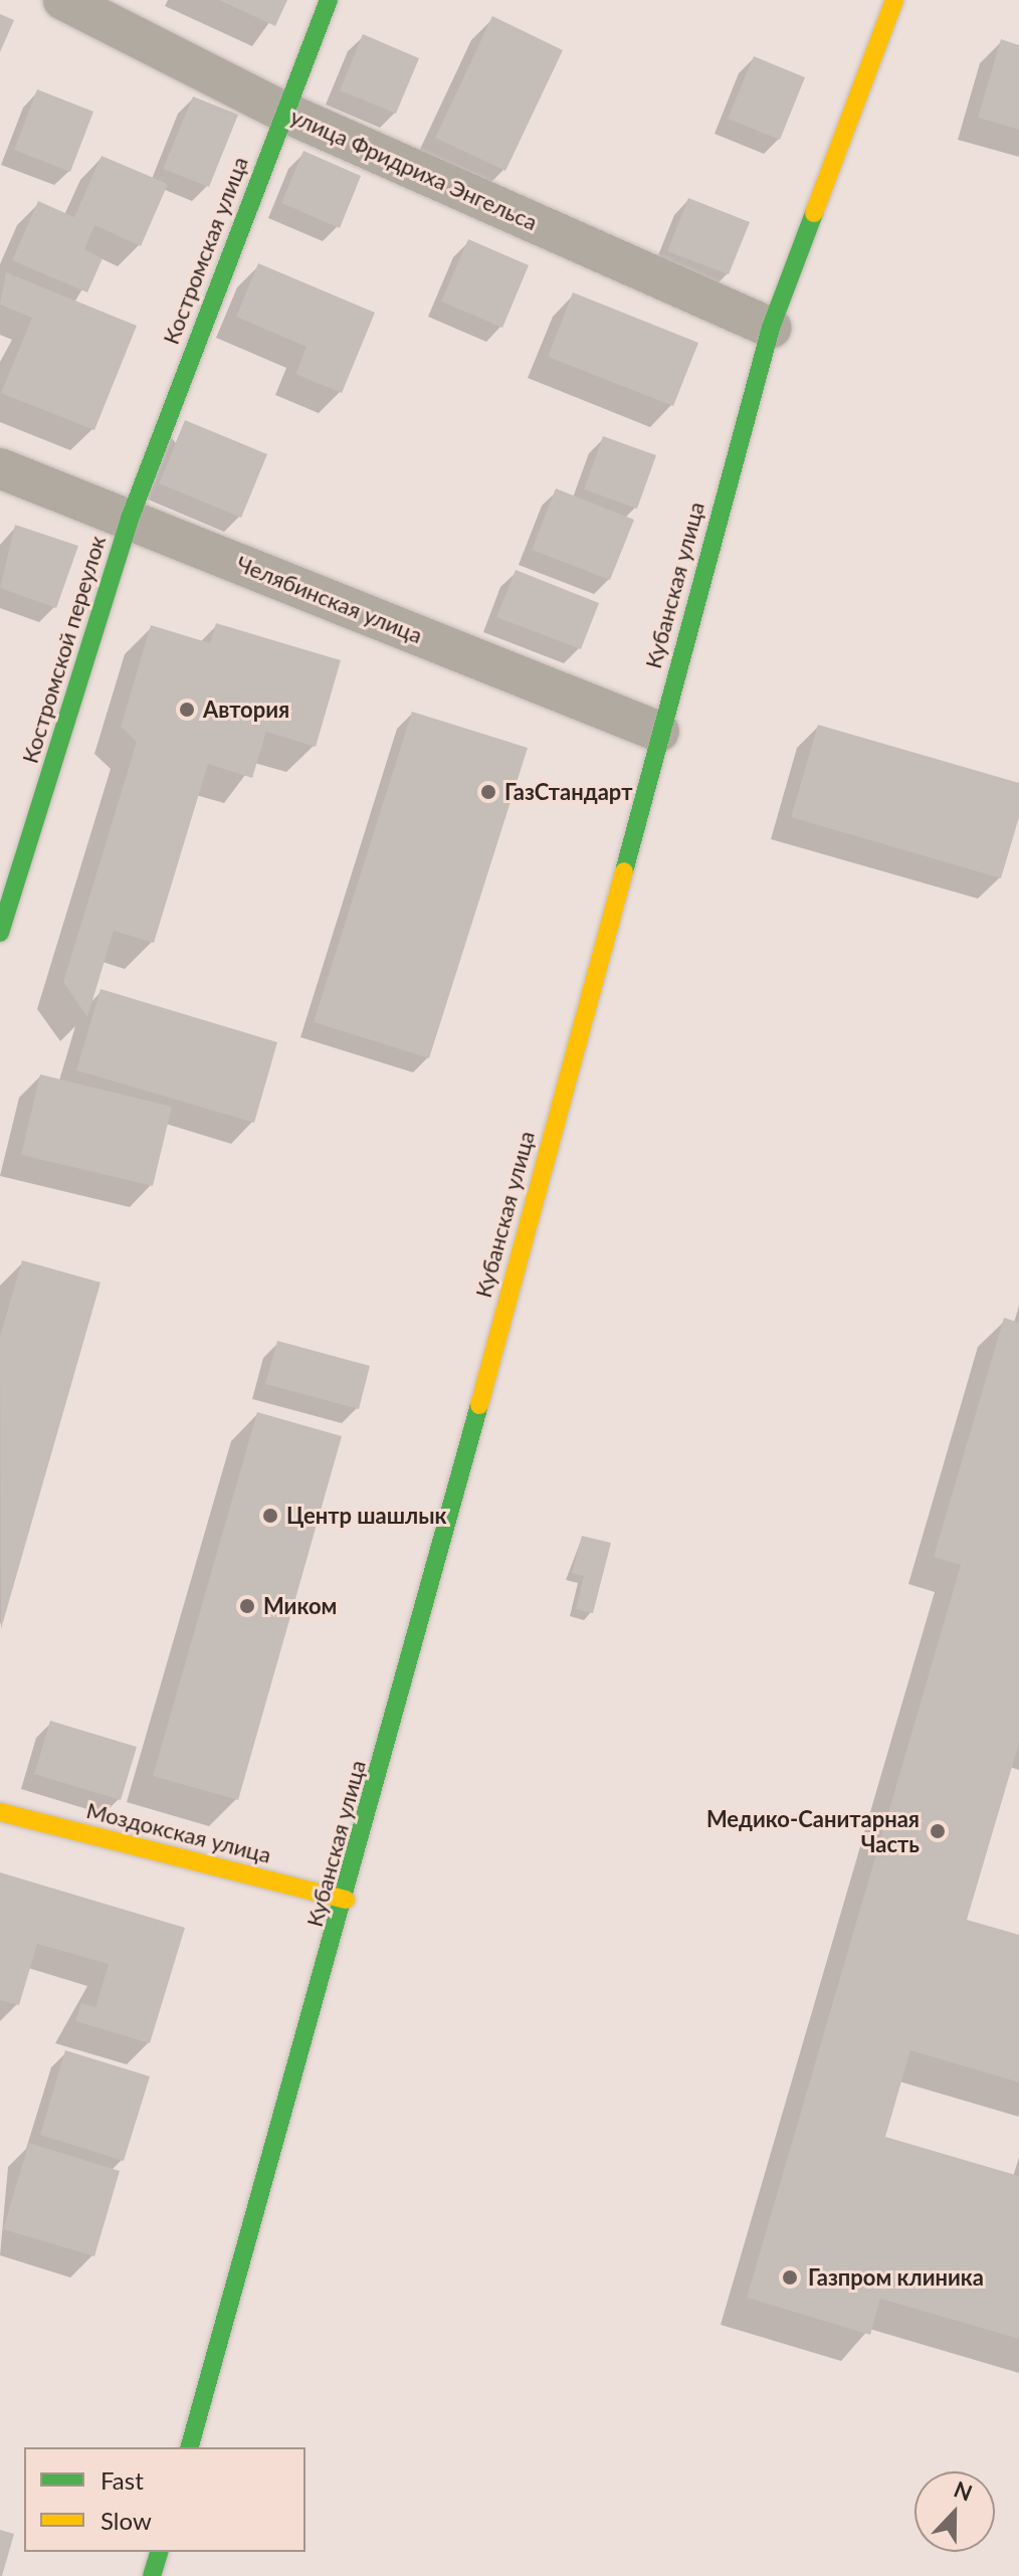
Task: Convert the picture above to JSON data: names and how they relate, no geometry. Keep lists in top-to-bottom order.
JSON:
{
  "streets": {
    "main road": [
      "Костромская улица",
      "Кубанская улица",
      "Костромской переулок",
      "Моздокская улица"
    ],
    "street": ["улица Фридриха Энгельса", "Челябинская улица"]
  },
  "crossings": [
    ["улица Фридриха Энгельса", "Костромская улица"],
    ["улица Фридриха Энгельса", "Кубанская улица"],
    ["Костромская улица", "Челябинская улица"],
    ["Костромская улица", "Костромской переулок"],
    ["Кубанская улица", "Челябинская улица"],
    ["Кубанская улица", "Моздокская улица"],
    ["Челябинская улица", "Костромской переулок"]
  ],
  "places": [
    "Автория",
    "ГазСтандарт",
    "Центр шашлык",
    "Миком",
    "Медико-Санитарная Часть",
    "Газпром клиника"
  ],
  "legend": ["Fast", "Slow"],
  "north": "top"
}
